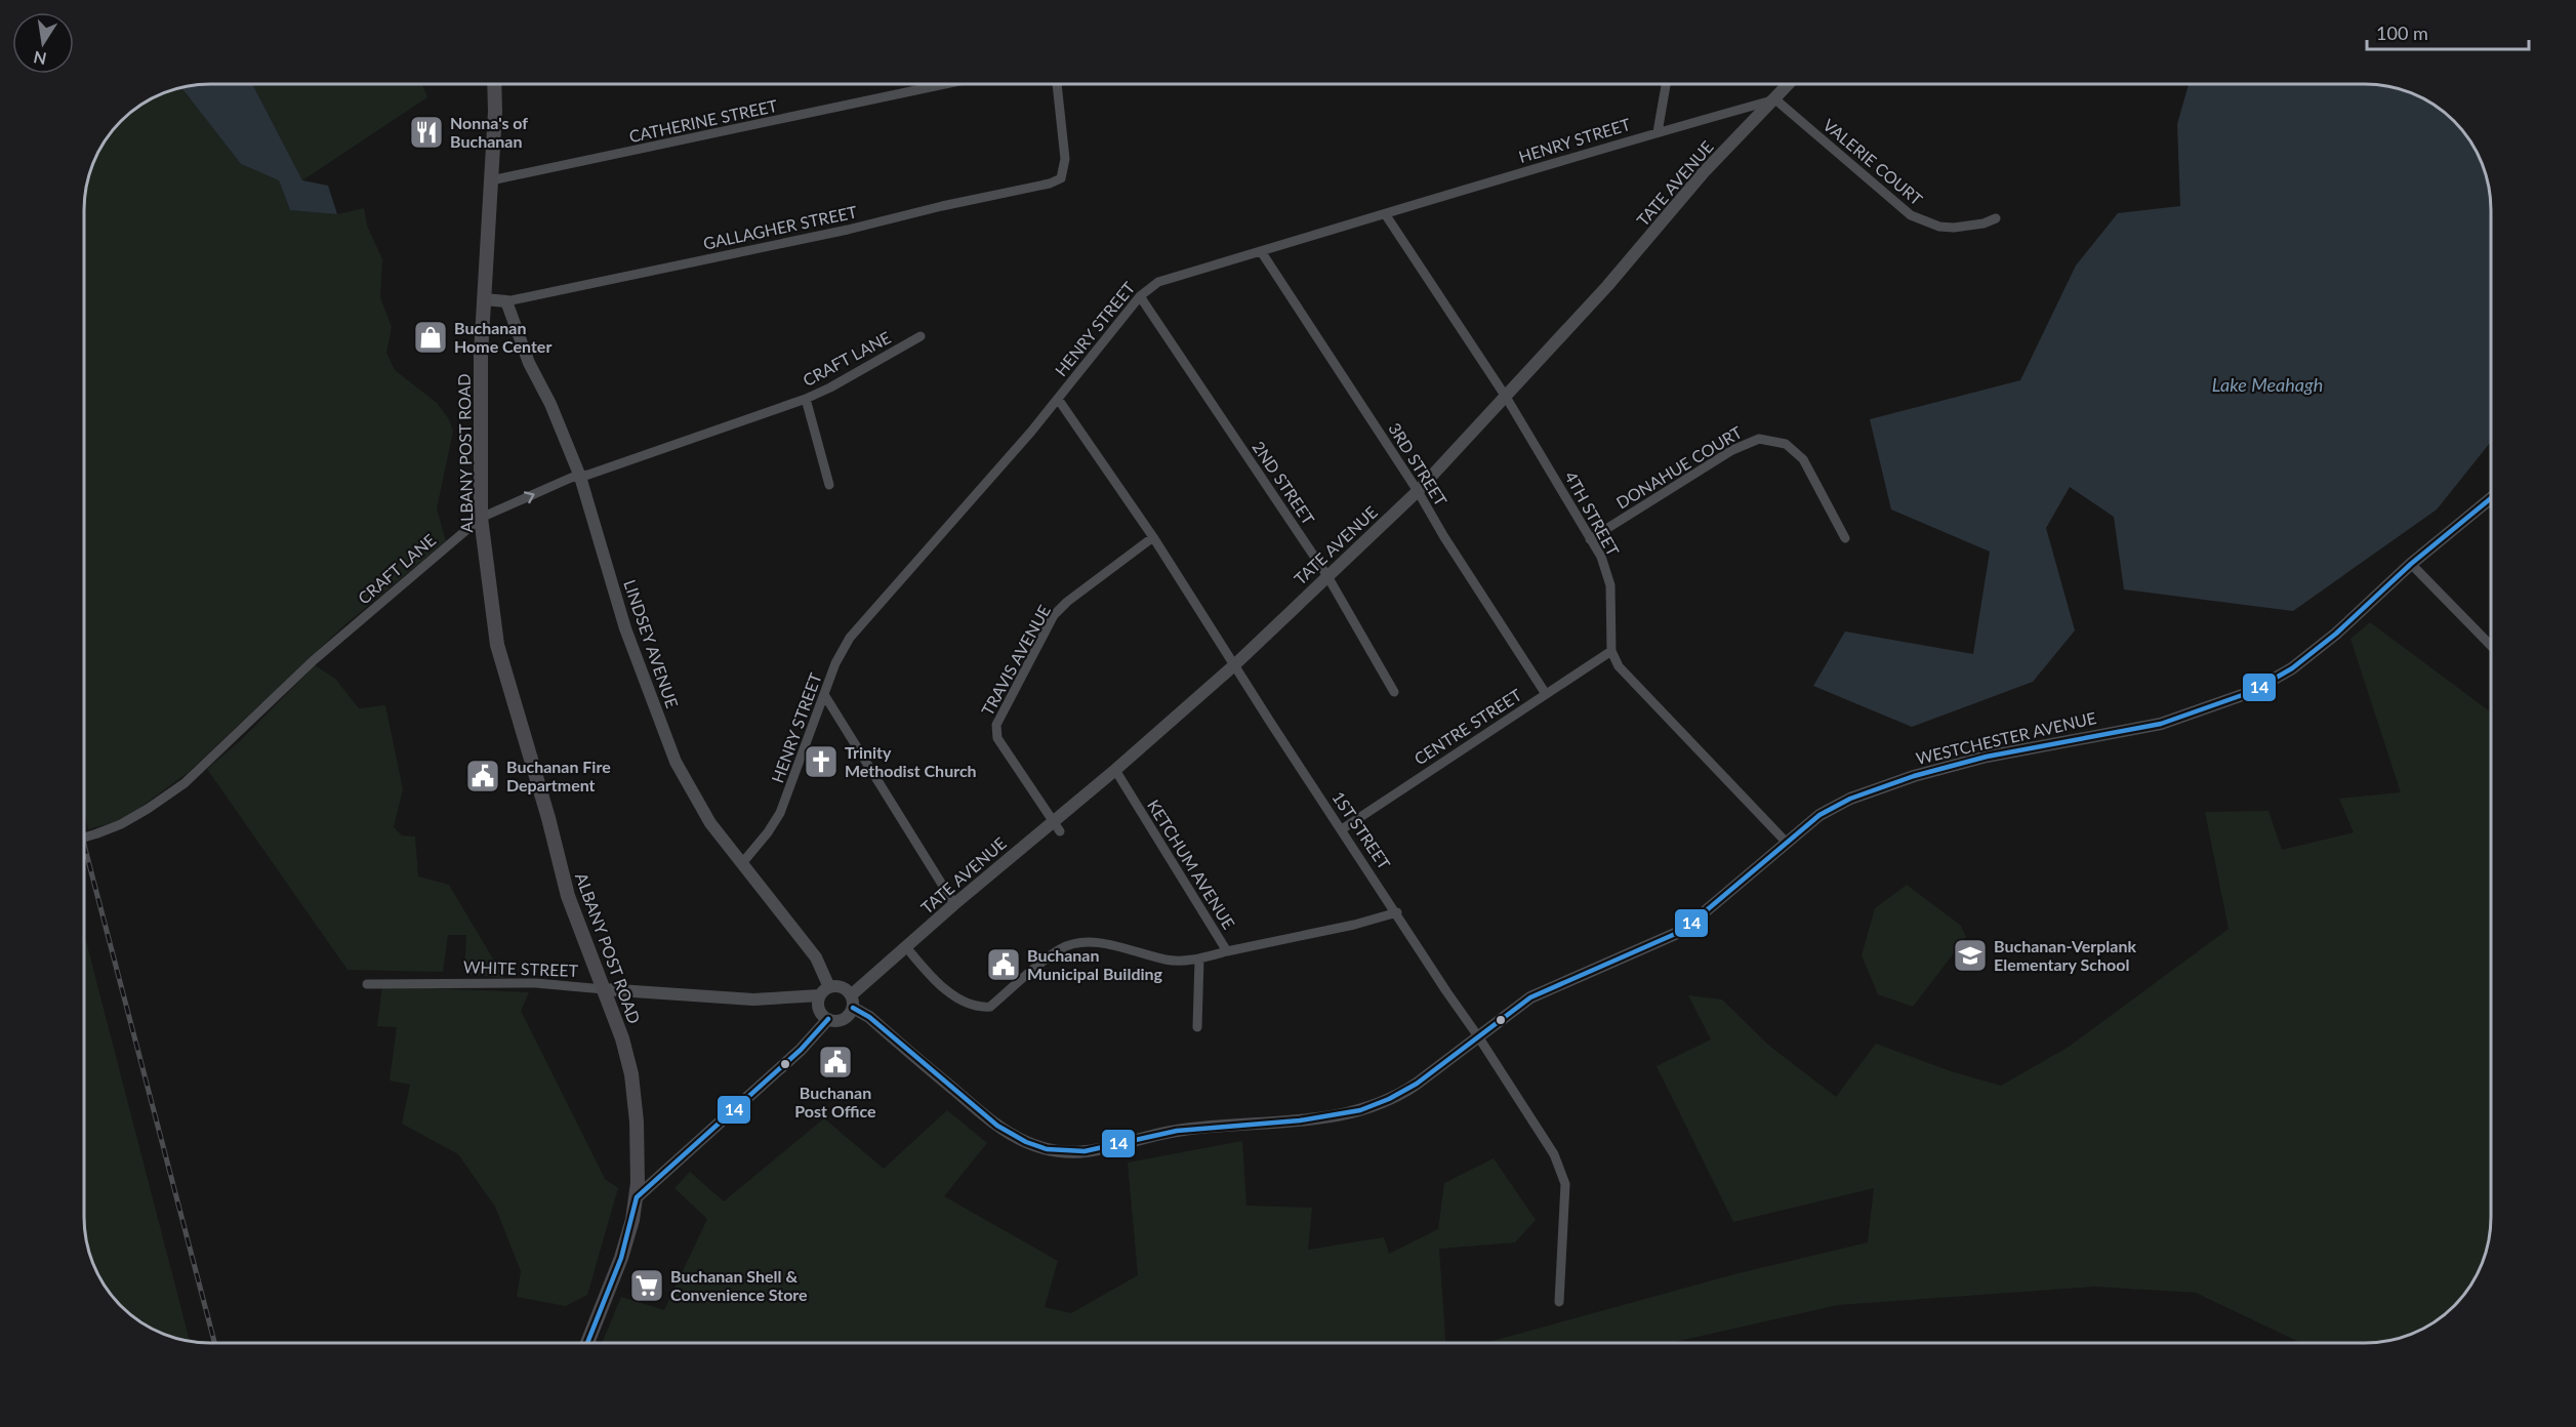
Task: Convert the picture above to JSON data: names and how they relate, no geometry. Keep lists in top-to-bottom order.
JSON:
{
  "streets": {
    "main road": ["ALBANY POST ROAD"],
    "street": [
      "CATHERINE STREET",
      "HENRY STREET",
      "VALERIE COURT",
      "TATE AVENUE",
      "GALLAGHER STREET",
      "CRAFT LANE",
      "3RD STREET",
      "DONAHUE COURT",
      "2ND STREET",
      "4TH STREET",
      "LINDSEY AVENUE",
      "TRAVIS AVENUE",
      "CENTRE STREET",
      "WESTCHESTER AVENUE",
      "1ST STREET",
      "KETCHUM AVENUE",
      "WHITE STREET"
    ]
  },
  "crossings": [
    ["CATHERINE STREET", "ALBANY POST ROAD"],
    ["HENRY STREET", "VALERIE COURT"],
    ["HENRY STREET", "TATE AVENUE"],
    ["HENRY STREET", "3RD STREET"],
    ["HENRY STREET", "2ND STREET"],
    ["HENRY STREET", "4TH STREET"],
    ["HENRY STREET", "LINDSEY AVENUE"],
    ["HENRY STREET", "1ST STREET"],
    ["VALERIE COURT", "TATE AVENUE"],
    ["TATE AVENUE", "3RD STREET"],
    ["TATE AVENUE", "2ND STREET"],
    ["TATE AVENUE", "4TH STREET"],
    ["TATE AVENUE", "LINDSEY AVENUE"],
    ["TATE AVENUE", "TRAVIS AVENUE"],
    ["TATE AVENUE", "WESTCHESTER AVENUE"],
    ["TATE AVENUE", "1ST STREET"],
    ["TATE AVENUE", "KETCHUM AVENUE"],
    ["TATE AVENUE", "WHITE STREET"],
    ["GALLAGHER STREET", "LINDSEY AVENUE"],
    ["CRAFT LANE", "ALBANY POST ROAD"],
    ["CRAFT LANE", "LINDSEY AVENUE"],
    ["ALBANY POST ROAD", "WHITE STREET"],
    ["3RD STREET", "CENTRE STREET"],
    ["DONAHUE COURT", "4TH STREET"],
    ["4TH STREET", "CENTRE STREET"],
    ["LINDSEY AVENUE", "WESTCHESTER AVENUE"],
    ["LINDSEY AVENUE", "WHITE STREET"],
    ["TRAVIS AVENUE", "1ST STREET"],
    ["CENTRE STREET", "1ST STREET"],
    ["WESTCHESTER AVENUE", "1ST STREET"],
    ["WESTCHESTER AVENUE", "WHITE STREET"],
    ["1ST STREET", "KETCHUM AVENUE"]
  ],
  "water": ["Lake Meahagh"],
  "places": {
    "restaurant": ["Nonna's of Buchanan"],
    "shop": ["Buchanan Home Center"],
    "church": ["Trinity Methodist Church"],
    "public building": ["Buchanan Fire Department", "Buchanan Municipal Building", "Buchanan Post Office"],
    "school or university": ["Buchanan-Verplank Elementary School"],
    "supermarket": ["Buchanan Shell & Convenience Store"]
  },
  "lines": ["transit line 14"],
  "scale_bar": "100 m",
  "north": "bottom"
}
